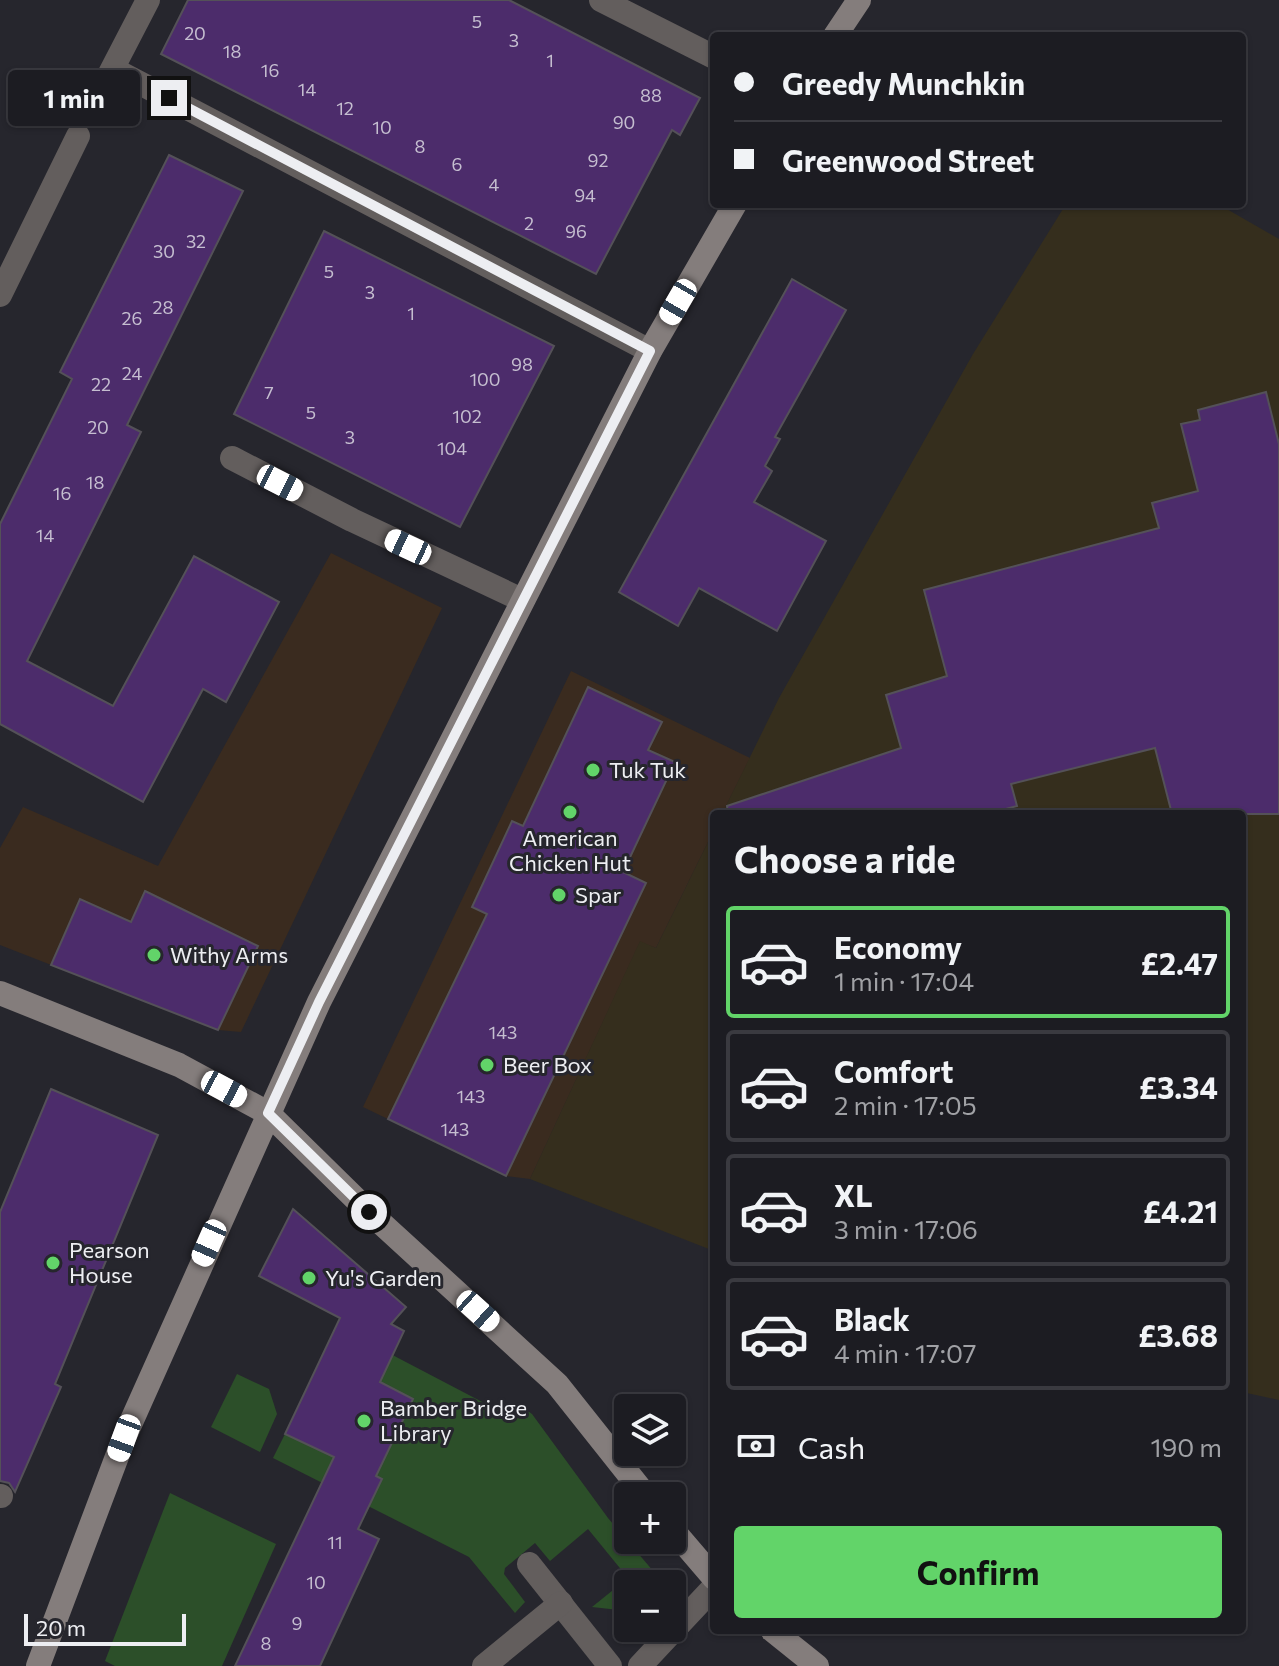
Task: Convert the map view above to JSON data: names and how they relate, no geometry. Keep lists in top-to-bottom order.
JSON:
{
  "places": [
    "Tuk Tuk",
    "American Chicken Hut",
    "Spar",
    "Withy Arms",
    "Beer Box",
    "Pearson House",
    "Yu's Garden",
    "Bamber Bridge Library"
  ],
  "house_numbers": [
    "5",
    "20",
    "3",
    "18",
    "1",
    "16",
    "14",
    "88",
    "12",
    "90",
    "10",
    "8",
    "92",
    "6",
    "4",
    "94",
    "2",
    "96",
    "32",
    "30",
    "5",
    "3",
    "28",
    "1",
    "26",
    "98",
    "24",
    "100",
    "22",
    "7",
    "5",
    "102",
    "20",
    "3",
    "104",
    "18",
    "16",
    "14",
    "143",
    "143",
    "143",
    "11",
    "10",
    "9",
    "8"
  ],
  "scale_bar": "20 m",
  "page": {
    "banner": ["Greedy Munchkin", "Greenwood Street"],
    "bubble": "1 min",
    "heading": "Choose a ride",
    "list": [
      {
        "name": "Economy",
        "note": "1 min · 17:04",
        "value": "£2.47"
      },
      {
        "name": "Comfort",
        "note": "2 min · 17:05",
        "value": "£3.34"
      },
      {
        "name": "XL",
        "note": "3 min · 17:06",
        "value": "£4.21"
      },
      {
        "name": "Black",
        "note": "4 min · 17:07",
        "value": "£3.68"
      }
    ],
    "map_buttons": ["+", "−"],
    "pay": ["Cash", "190 m"],
    "buttons": "Confirm",
    "scale": "20 m"
  }
}
